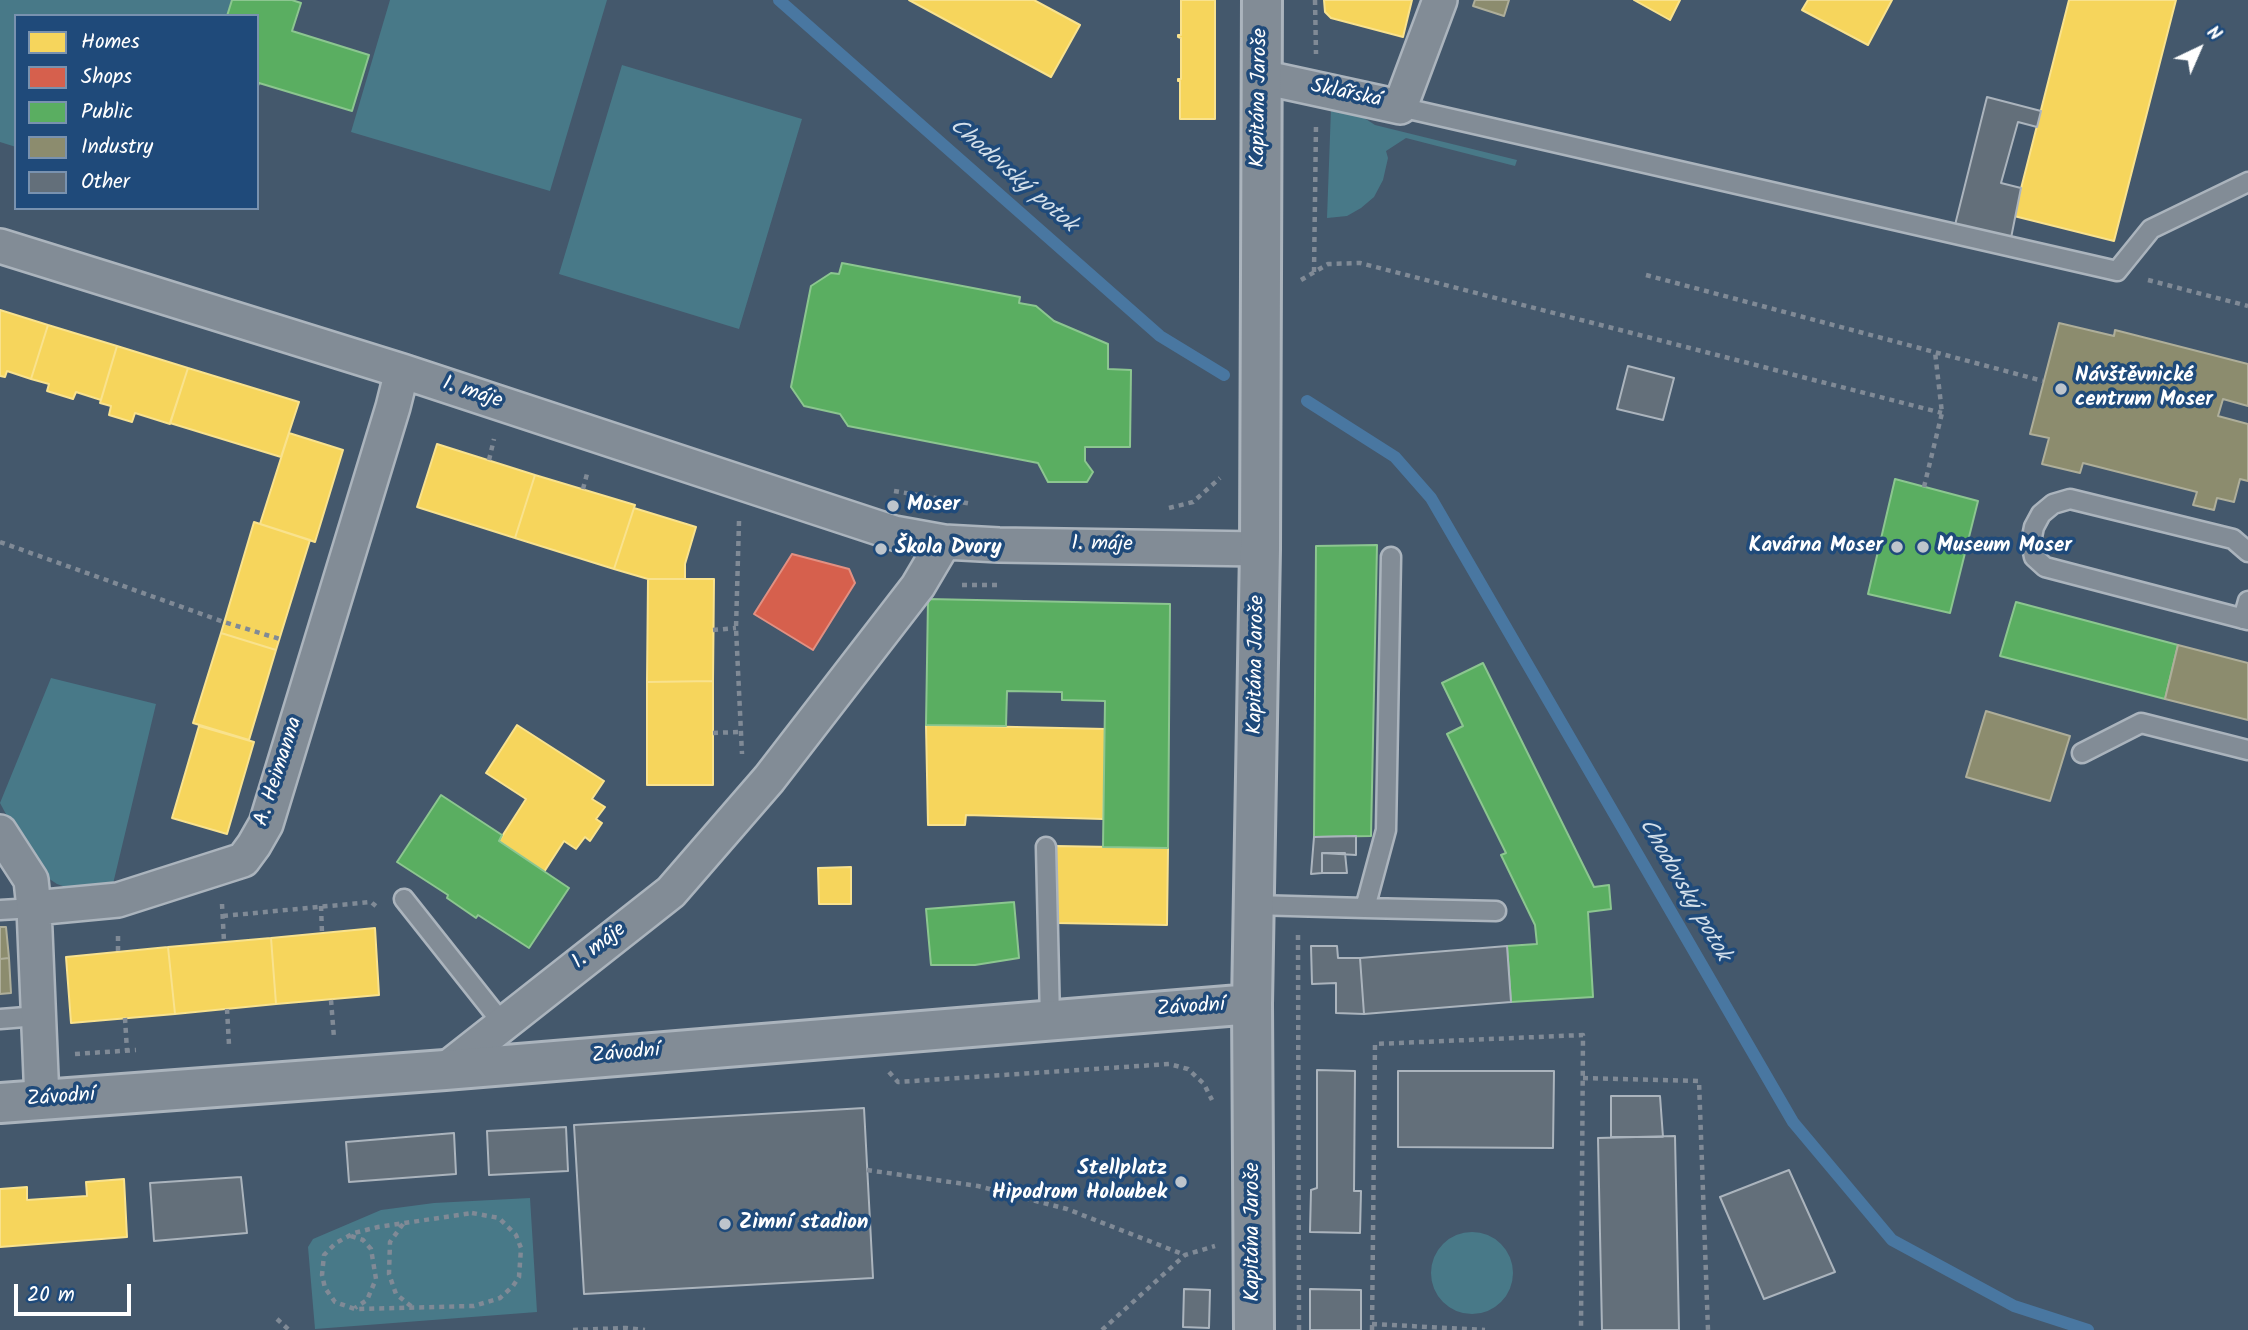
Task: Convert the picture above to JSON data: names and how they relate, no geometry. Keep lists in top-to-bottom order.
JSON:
{
  "streets": {
    "street": [
      "Sklářská",
      "Kapitána Jaroše",
      "1. máje",
      "A. Heimanna",
      "Závodní"
    ]
  },
  "crossings": [
    ["Sklářská", "Kapitána Jaroše"],
    ["Kapitána Jaroše", "1. máje"],
    ["Kapitána Jaroše", "Závodní"],
    ["1. máje", "A. Heimanna"],
    ["1. máje", "Závodní"]
  ],
  "water": ["Chodovský potok"],
  "places": [
    "Návštěvnické centrum Moser",
    "Moser",
    "Kavárna Moser",
    "Museum Moser",
    "Škola Dvory",
    "Stellplatz Hipodrom Holoubek",
    "Zimní stadion"
  ],
  "legend": [
    "Homes",
    "Shops",
    "Public",
    "Industry",
    "Other"
  ],
  "scale_bar": "20 m",
  "north": "top right"
}
